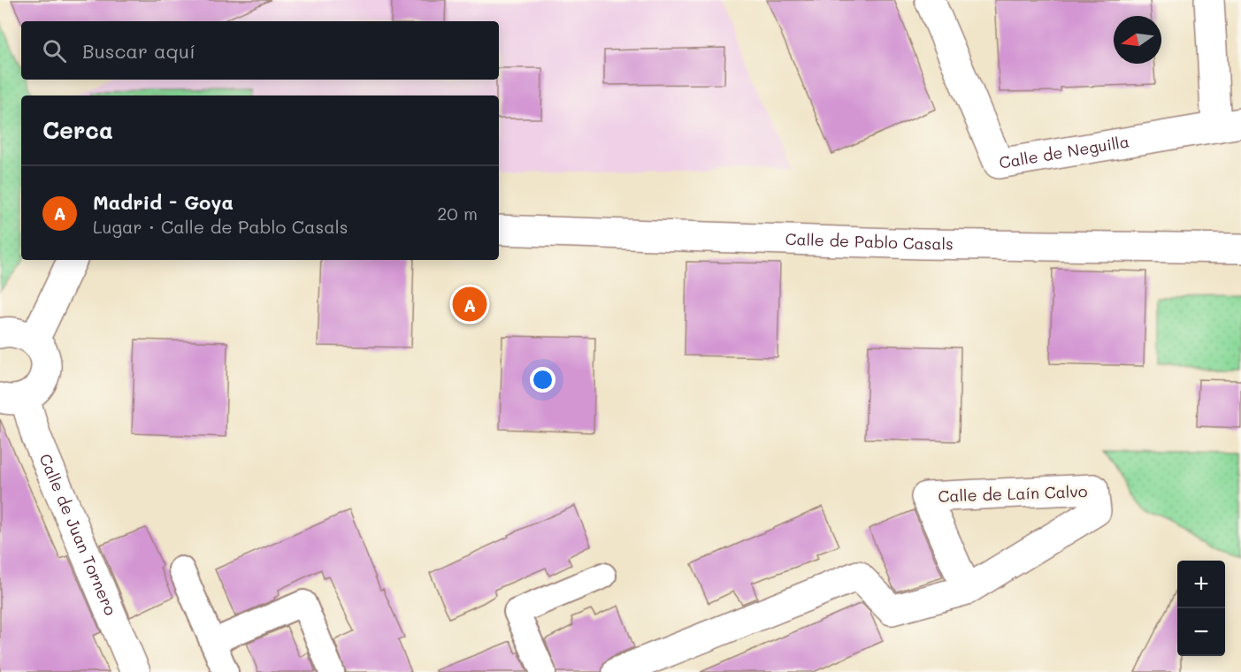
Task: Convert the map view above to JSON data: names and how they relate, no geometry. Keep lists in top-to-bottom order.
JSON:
{
  "streets": {
    "street": [
      "Calle de Neguilla",
      "Calle de Pablo Casals",
      "Calle de Laín Calvo",
      "Calle de Juan Tornero"
    ]
  },
  "north": "left",
  "page": {
    "search": "Buscar aquí",
    "heading": "Cerca",
    "list": [
      {
        "mark": "A",
        "name": "Madrid - Goya",
        "note": "Lugar · Calle de Pablo Casals",
        "value": "20 m"
      }
    ],
    "pins": "A",
    "map_buttons": ["+", "−"]
  }
}
